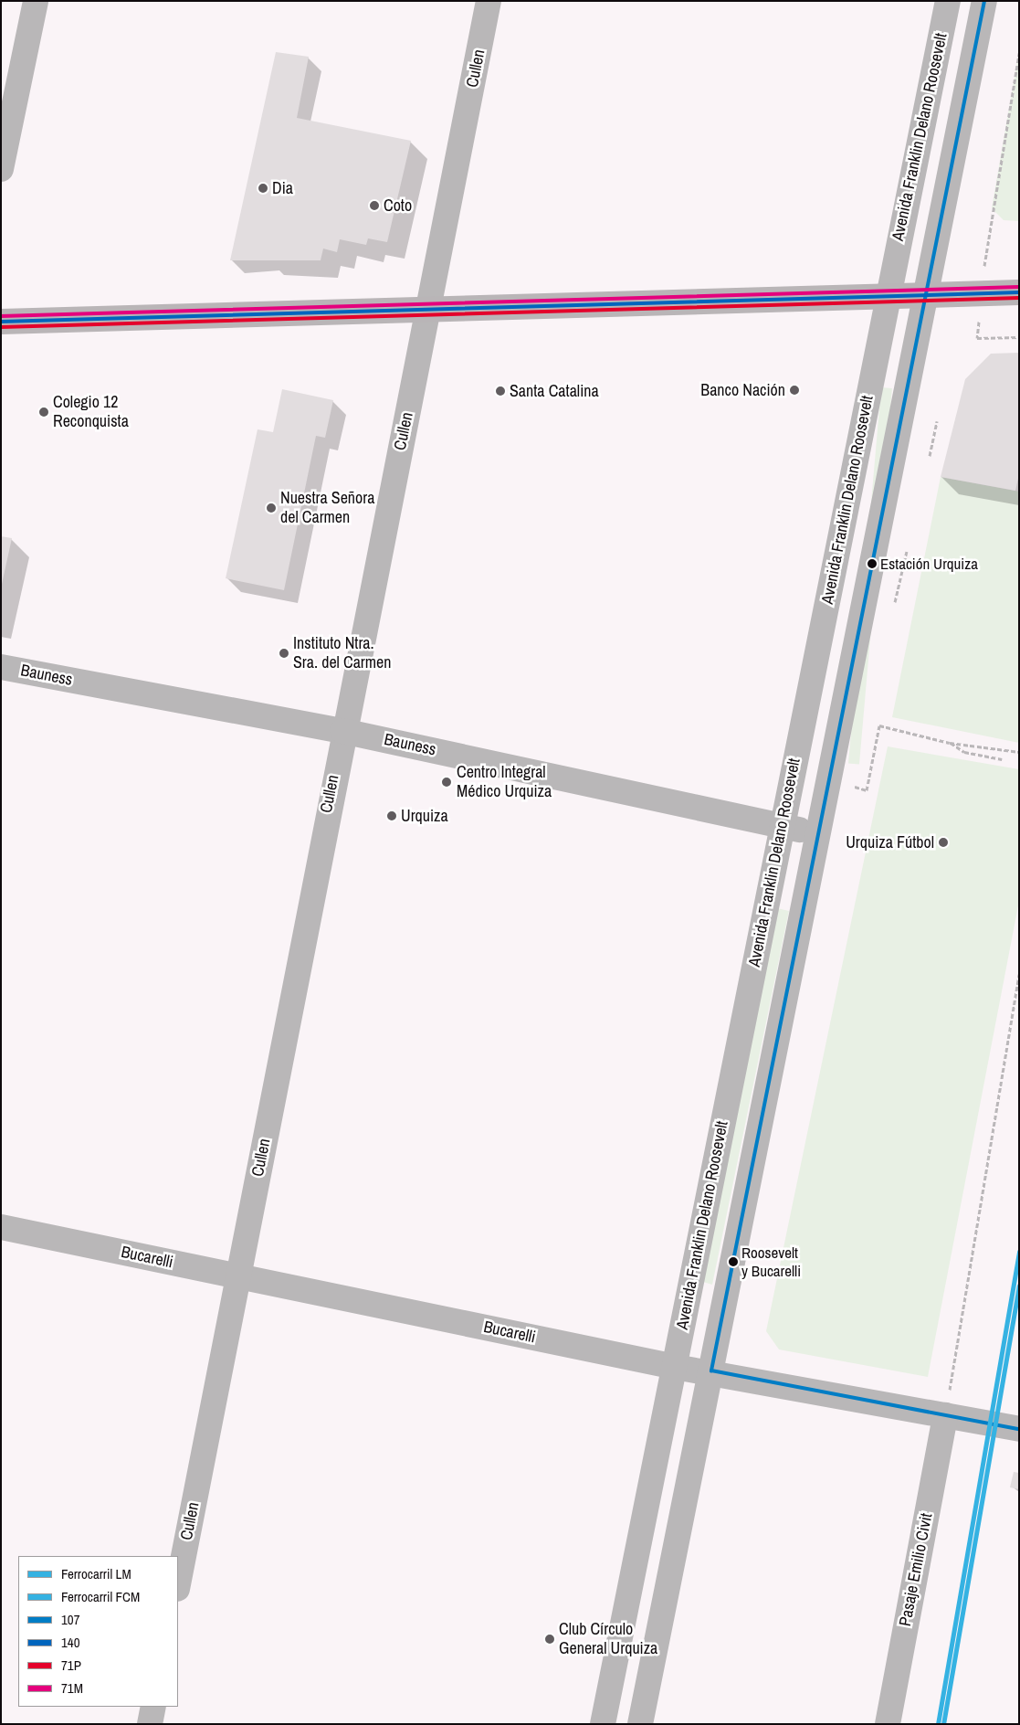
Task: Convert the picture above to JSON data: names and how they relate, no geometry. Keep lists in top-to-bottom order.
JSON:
{
  "streets": {
    "street": [
      "Cullen",
      "Avenida Franklin Delano Roosevelt",
      "Bauness",
      "Bucarelli",
      "Pasaje Emilio Civit"
    ]
  },
  "crossings": [
    ["Cullen", "Bauness"],
    ["Cullen", "Bucarelli"],
    ["Avenida Franklin Delano Roosevelt", "Bauness"],
    ["Avenida Franklin Delano Roosevelt", "Bucarelli"],
    ["Bucarelli", "Pasaje Emilio Civit"]
  ],
  "places": [
    "Dia",
    "Coto",
    "Banco Nación",
    "Santa Catalina",
    "Colegio 12 Reconquista",
    "Nuestra Señora del Carmen",
    "Estación Urquiza",
    "Instituto Ntra. Sra. del Carmen",
    "Centro Integral Médico Urquiza",
    "Urquiza",
    "Urquiza Fútbol",
    "Roosevelt y Bucarelli",
    "Club Círculo General Urquiza"
  ],
  "lines": [
    "transit line 107",
    "transit line 71M",
    "transit line 140",
    "transit line 71P",
    "rail line LM",
    "rail line FCM"
  ],
  "legend": [
    "Ferrocarril LM",
    "Ferrocarril FCM",
    "107",
    "140",
    "71P",
    "71M"
  ]
}
